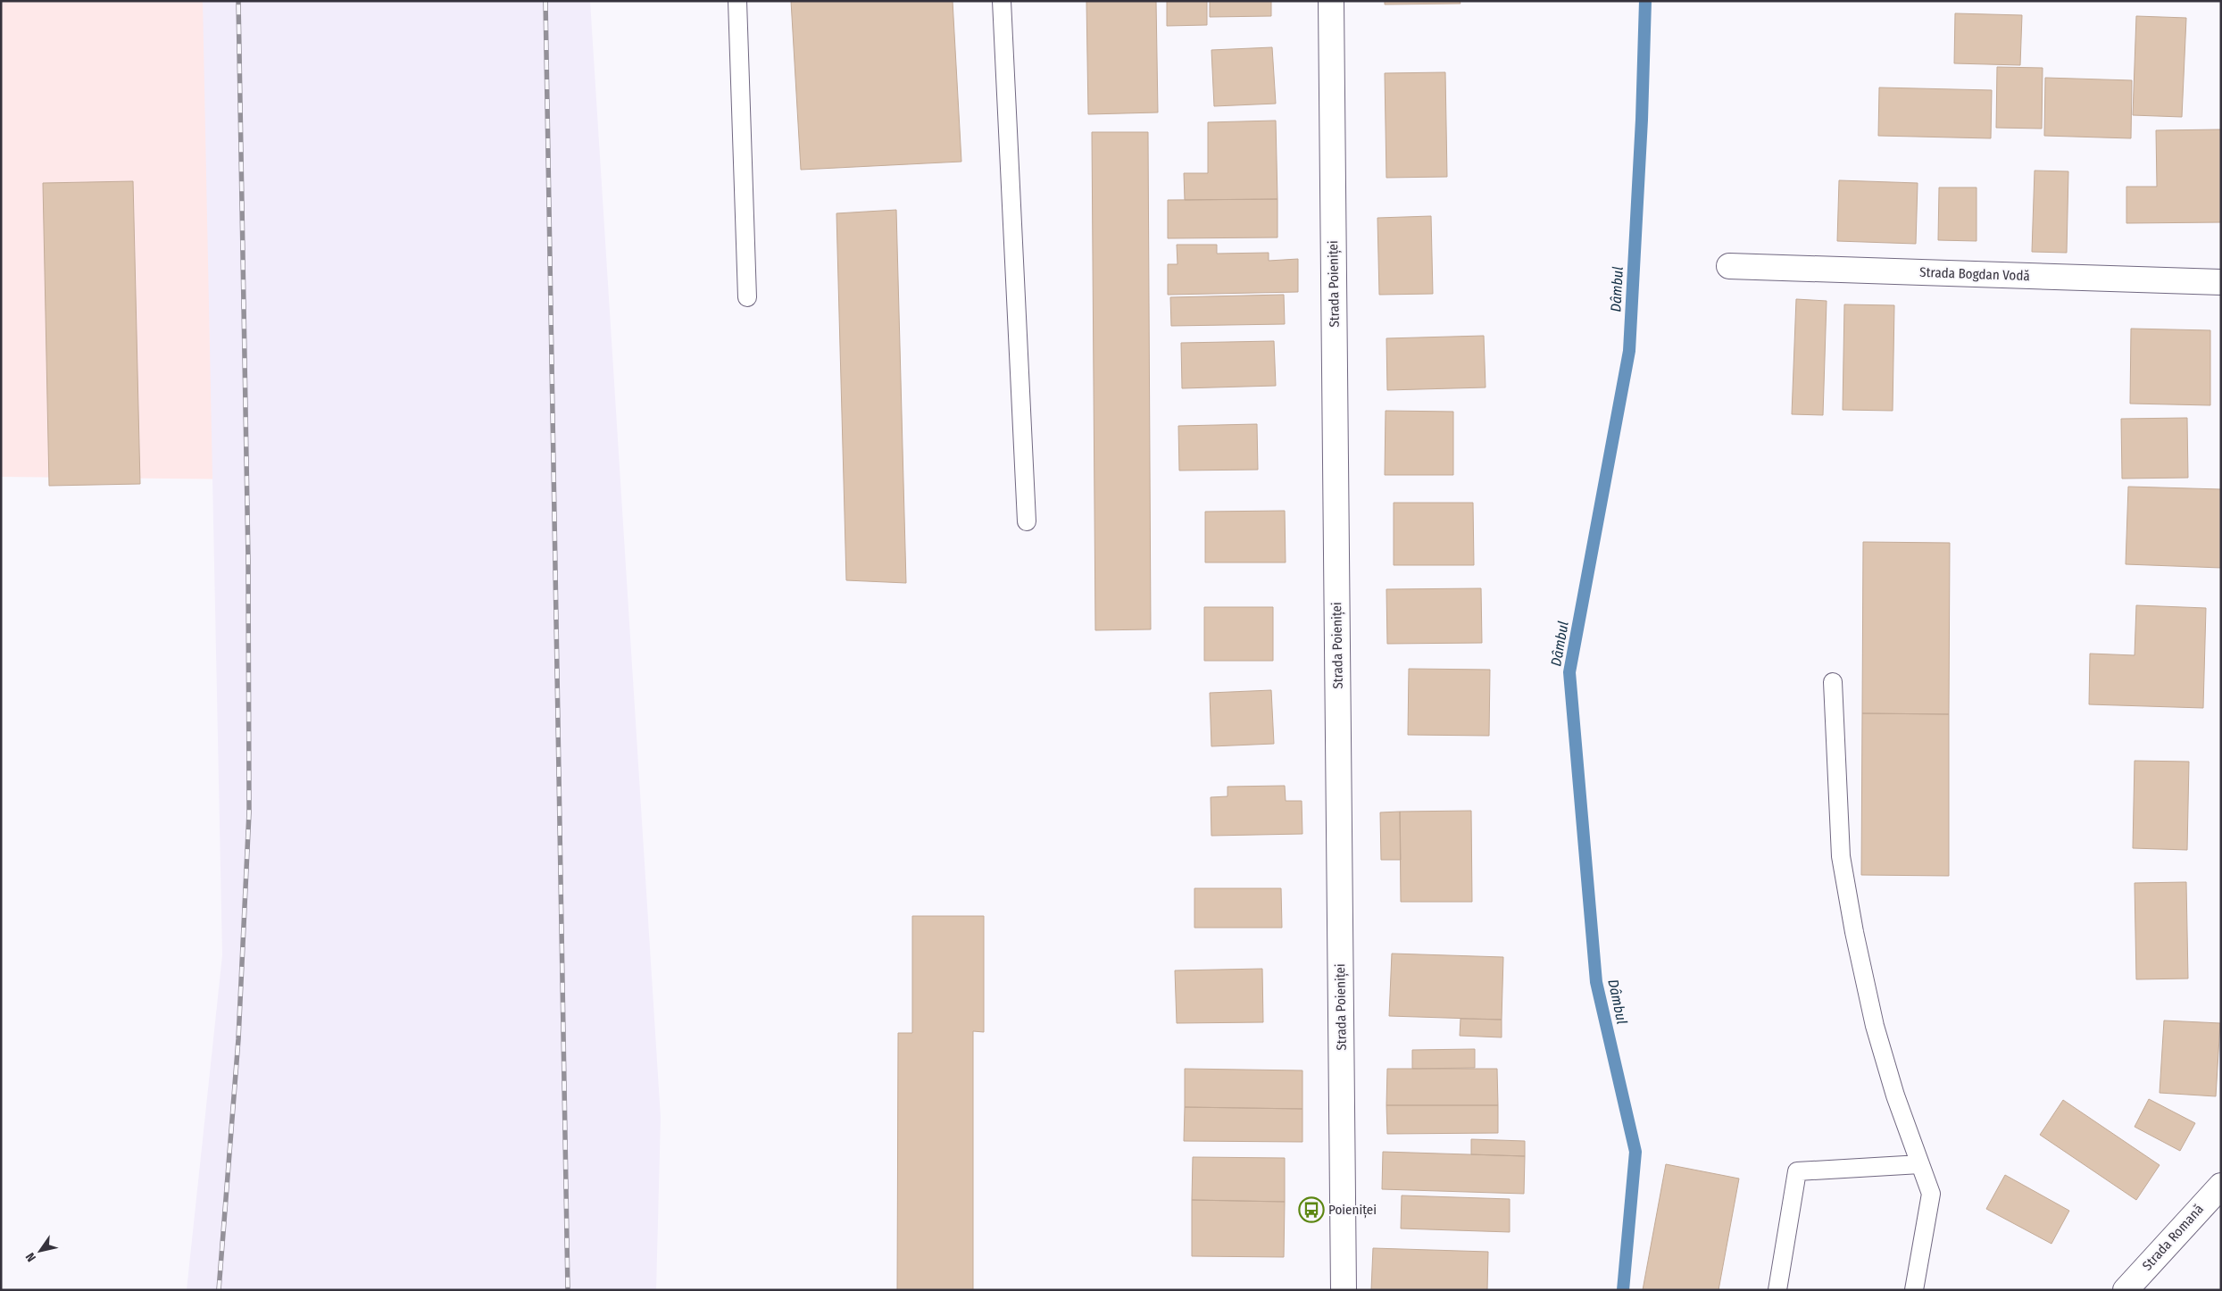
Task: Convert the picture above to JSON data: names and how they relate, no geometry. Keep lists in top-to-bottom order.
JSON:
{
  "streets": {
    "street": ["Strada Bogdan Vodă", "Strada Poieniței", "Strada Romană"]
  },
  "water": ["Dâmbul"],
  "places": {
    "bus stop": ["Poieniței"]
  },
  "north": "bottom left"
}
